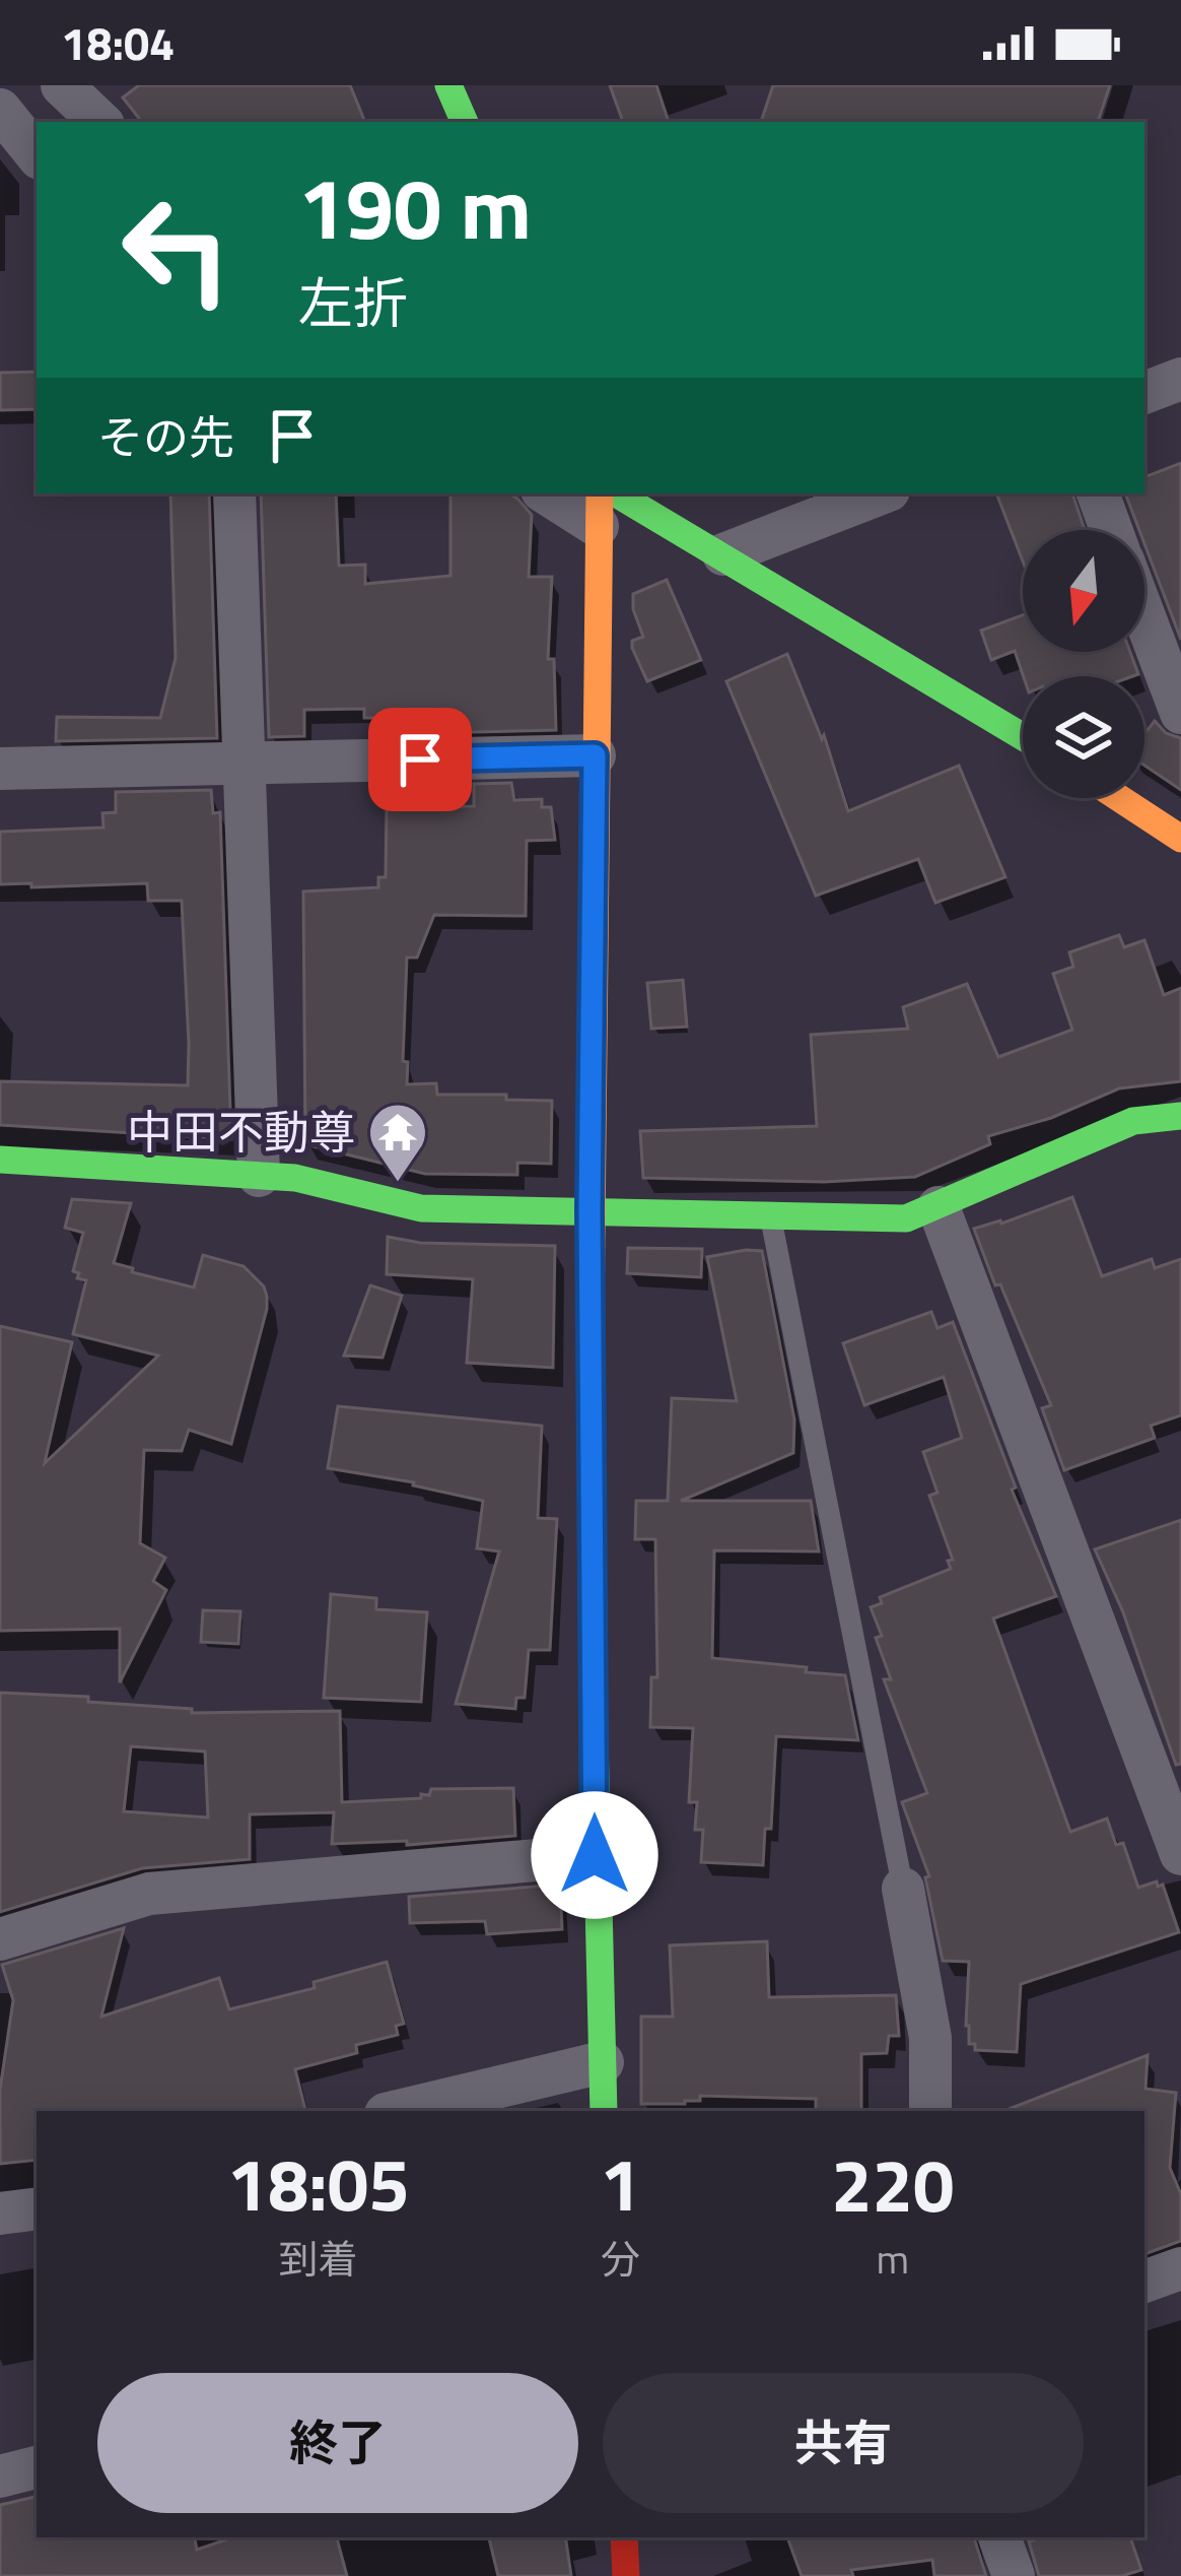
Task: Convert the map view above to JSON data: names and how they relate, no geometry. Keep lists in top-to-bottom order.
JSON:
{
  "places": {
    "temple": ["中田不動尊"]
  },
  "north": "bottom",
  "page": {
    "status": "18:04",
    "turn": ["190 m", "左折"],
    "then": "その先",
    "eta": [
      "18:05",
      "到着",
      "1",
      "分",
      "220",
      "m"
    ],
    "buttons": ["終了", "共有"]
  }
}
